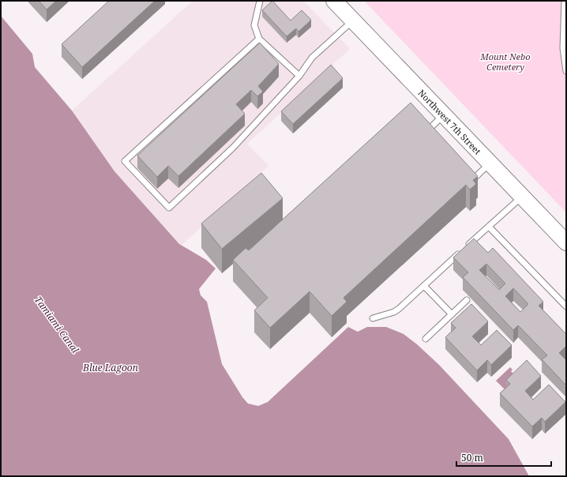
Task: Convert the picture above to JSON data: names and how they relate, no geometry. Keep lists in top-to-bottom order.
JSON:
{
  "streets": {
    "main road": ["Northwest 7th Street"]
  },
  "water": ["Tamiami Canal", "Blue Lagoon"],
  "parks": ["Mount Nebo Cemetery"],
  "scale_bar": "50 m"
}
